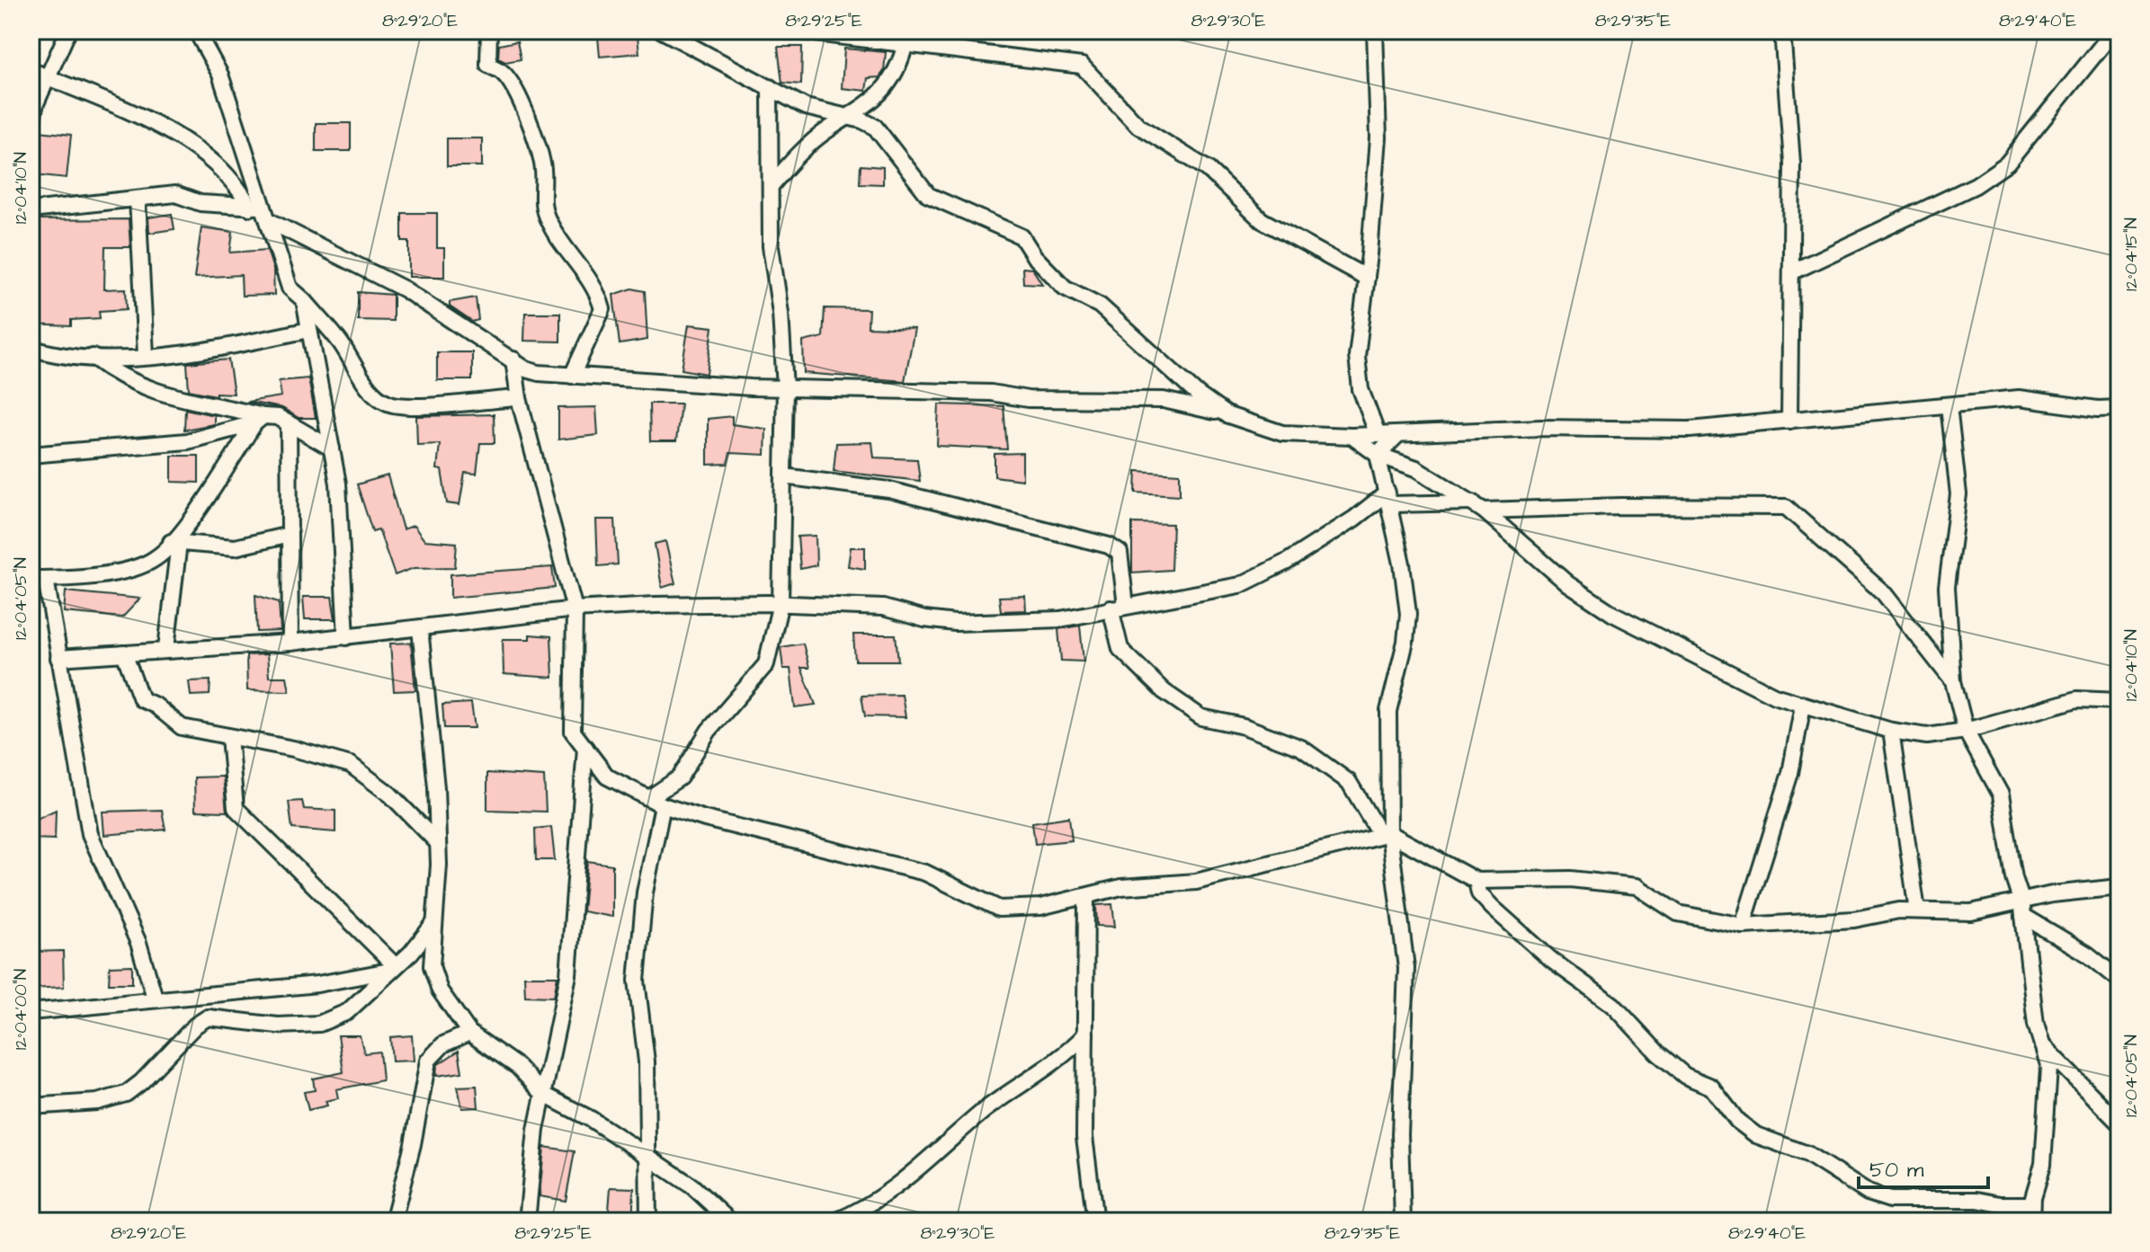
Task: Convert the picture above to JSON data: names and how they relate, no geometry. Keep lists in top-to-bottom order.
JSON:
{
  "scale_bar": "50 m",
  "coordinates": [
    "8°29'20\"E",
    "8°29'25\"E",
    "8°29'30\"E",
    "8°29'35\"E",
    "8°29'40\"E",
    "12°04'10\"N",
    "12°04'15\"N",
    "12°04'05\"N",
    "12°04'00\"N"
  ]
}
